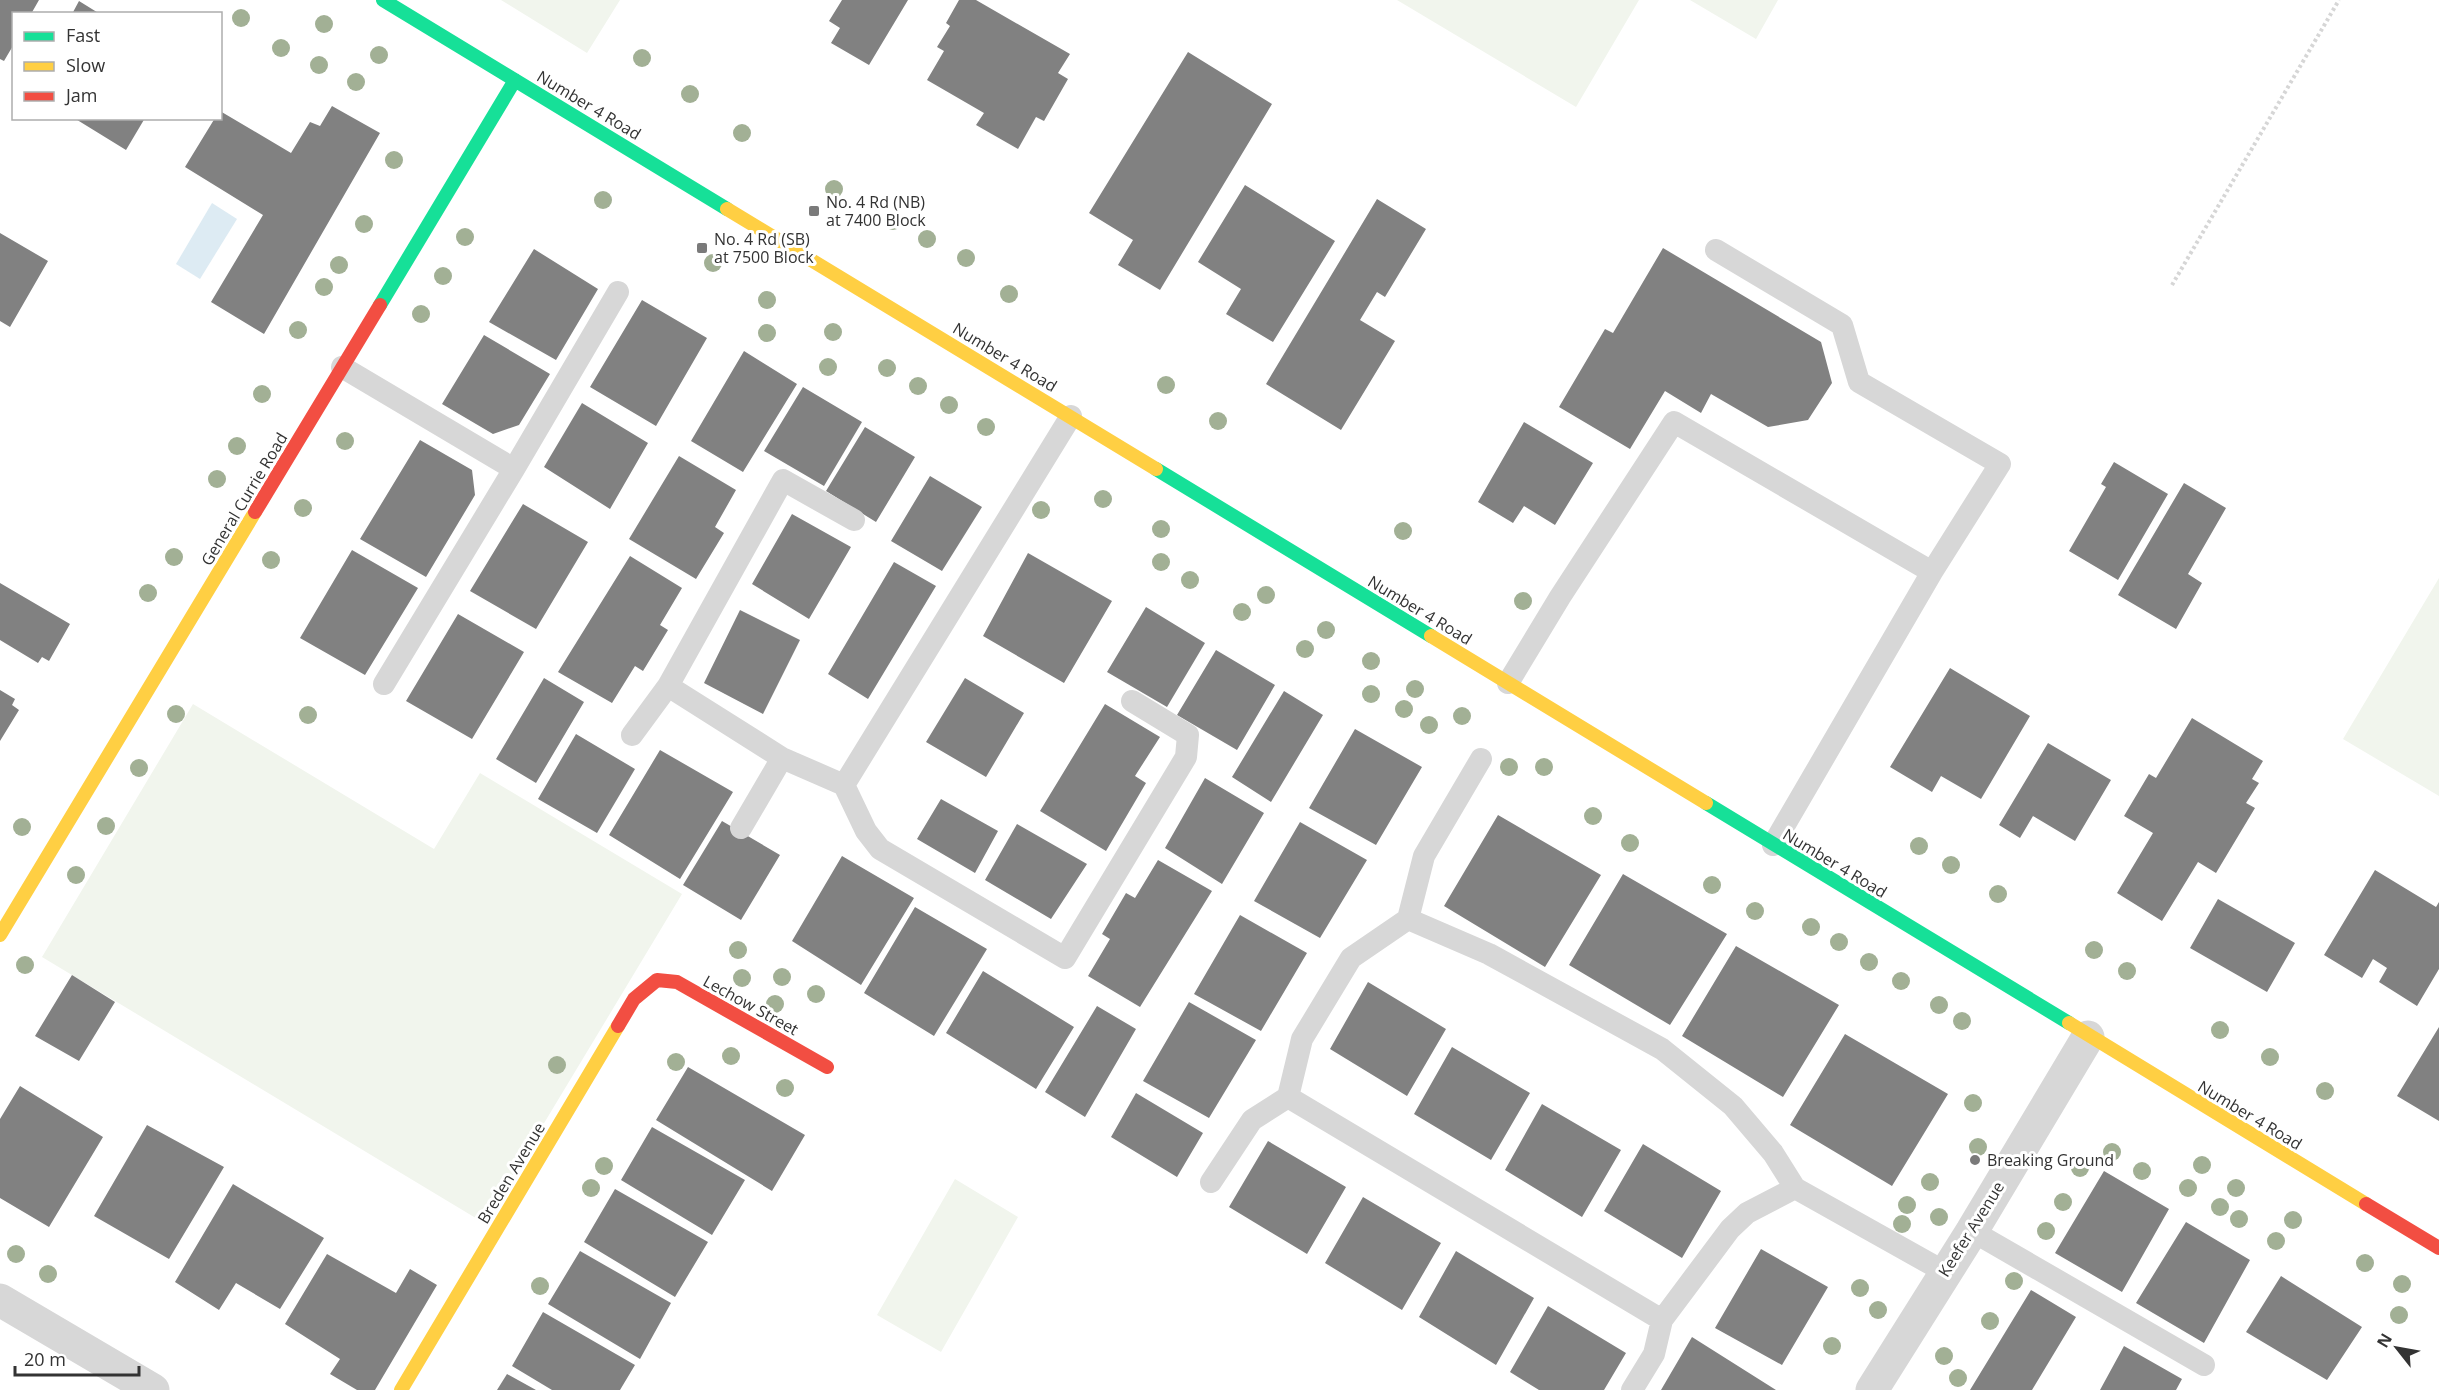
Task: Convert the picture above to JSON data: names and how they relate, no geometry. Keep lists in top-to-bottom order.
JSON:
{
  "streets": {
    "main road": [
      "Number 4 Road",
      "General Currie Road",
      "Lechow Street",
      "Breden Avenue"
    ],
    "street": ["Keefer Avenue"]
  },
  "crossings": [
    ["Number 4 Road", "General Currie Road"],
    ["Number 4 Road", "Keefer Avenue"],
    ["Lechow Street", "Breden Avenue"]
  ],
  "places": {
    "transit": ["No. 4 Rd (NB) at 7400 Block", "No. 4 Rd (SB) at 7500 Block"],
    "other": ["Breaking Ground"]
  },
  "legend": ["Fast", "Slow", "Jam"],
  "scale_bar": "20 m",
  "north": "top left"
}
